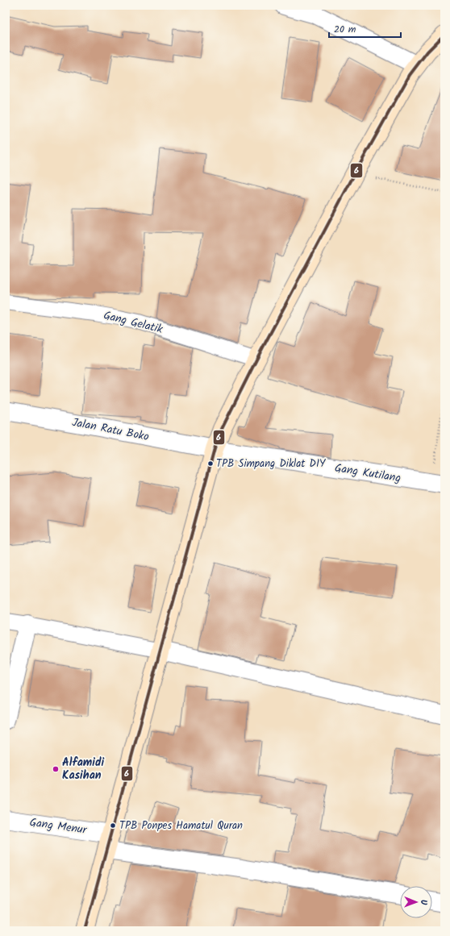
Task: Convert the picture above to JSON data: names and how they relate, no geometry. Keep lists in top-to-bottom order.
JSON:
{
  "streets": {
    "street": ["Jalan Ratu Boko", "Gang Kutilang", "Gang Menur"],
    "lane": ["Gang Gelatik"]
  },
  "crossings": [
    ["Jalan Ratu Boko", "Gang Kutilang"]
  ],
  "places": ["TPB Simpang Diklat DIY", "Alfamidi Kasihan", "TPB Ponpes Hamatul Quran"],
  "lines": ["transit line 6"],
  "scale_bar": "20 m",
  "north": "right"
}
